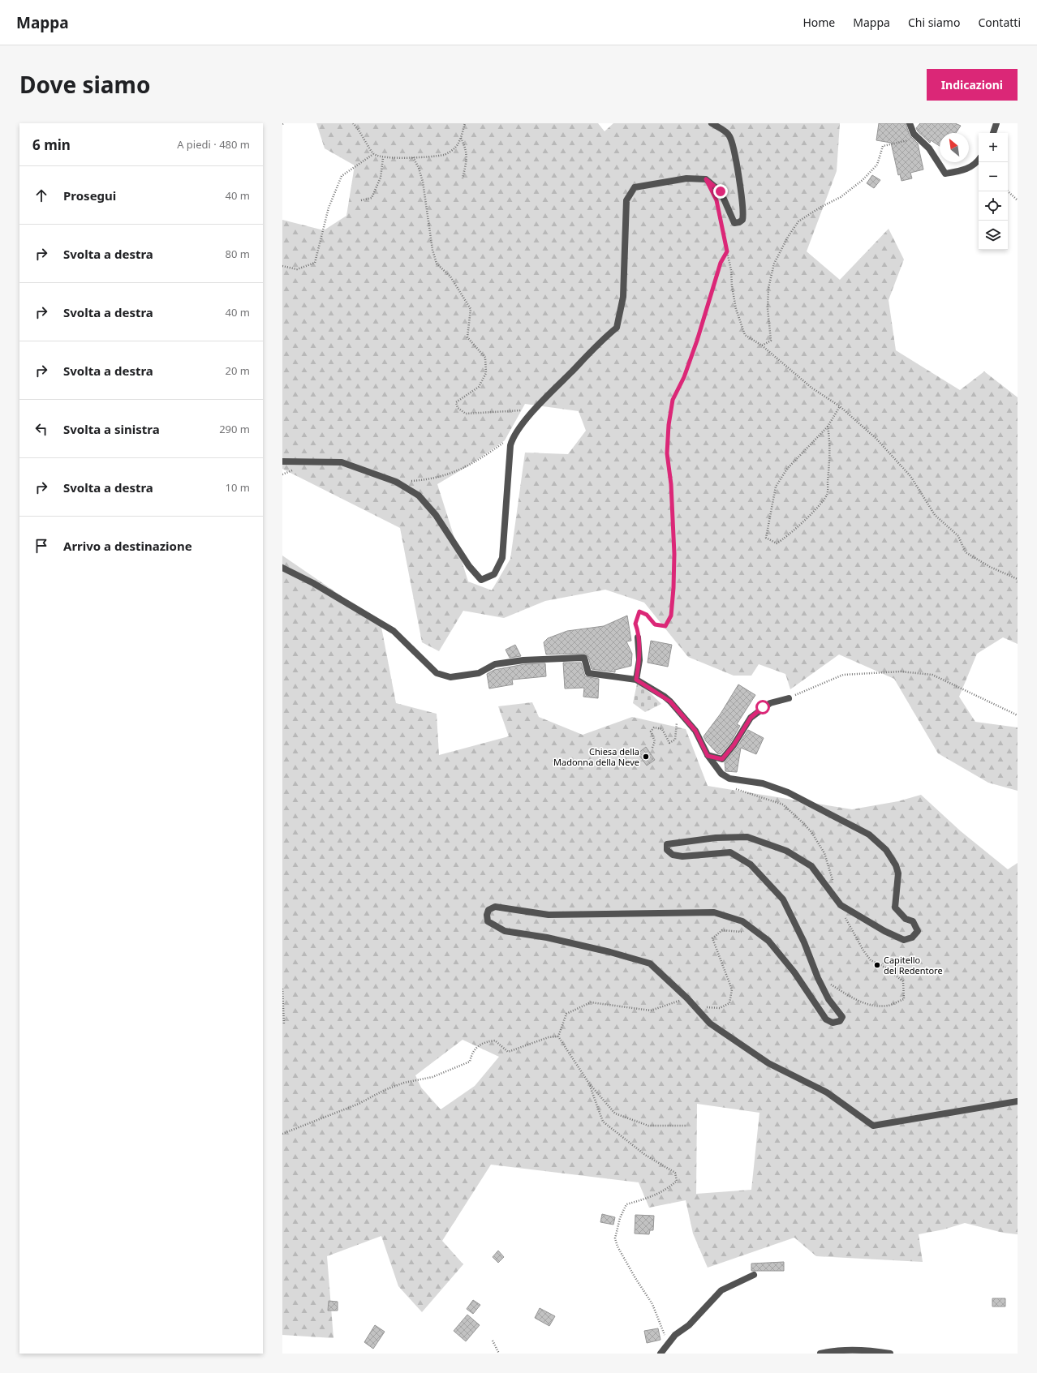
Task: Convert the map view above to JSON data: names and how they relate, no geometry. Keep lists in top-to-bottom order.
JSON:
{
  "places": ["Chiesa della Madonna della Neve", "Capitello del Redentore"],
  "north": "top left",
  "page": {
    "header": "Mappa",
    "nav": [
      "Home",
      "Mappa",
      "Chi siamo",
      "Contatti"
    ],
    "title": "Dove siamo",
    "buttons": "Indicazioni",
    "heading": ["6 min", "A piedi · 480 m"],
    "map_buttons": ["+", "−"],
    "list": [
      ["Prosegui", "40 m"],
      ["Svolta a destra", "80 m"],
      ["Svolta a destra", "40 m"],
      ["Svolta a destra", "20 m"],
      ["Svolta a sinistra", "290 m"],
      ["Svolta a destra", "10 m"],
      "Arrivo a destinazione"
    ]
  }
}
